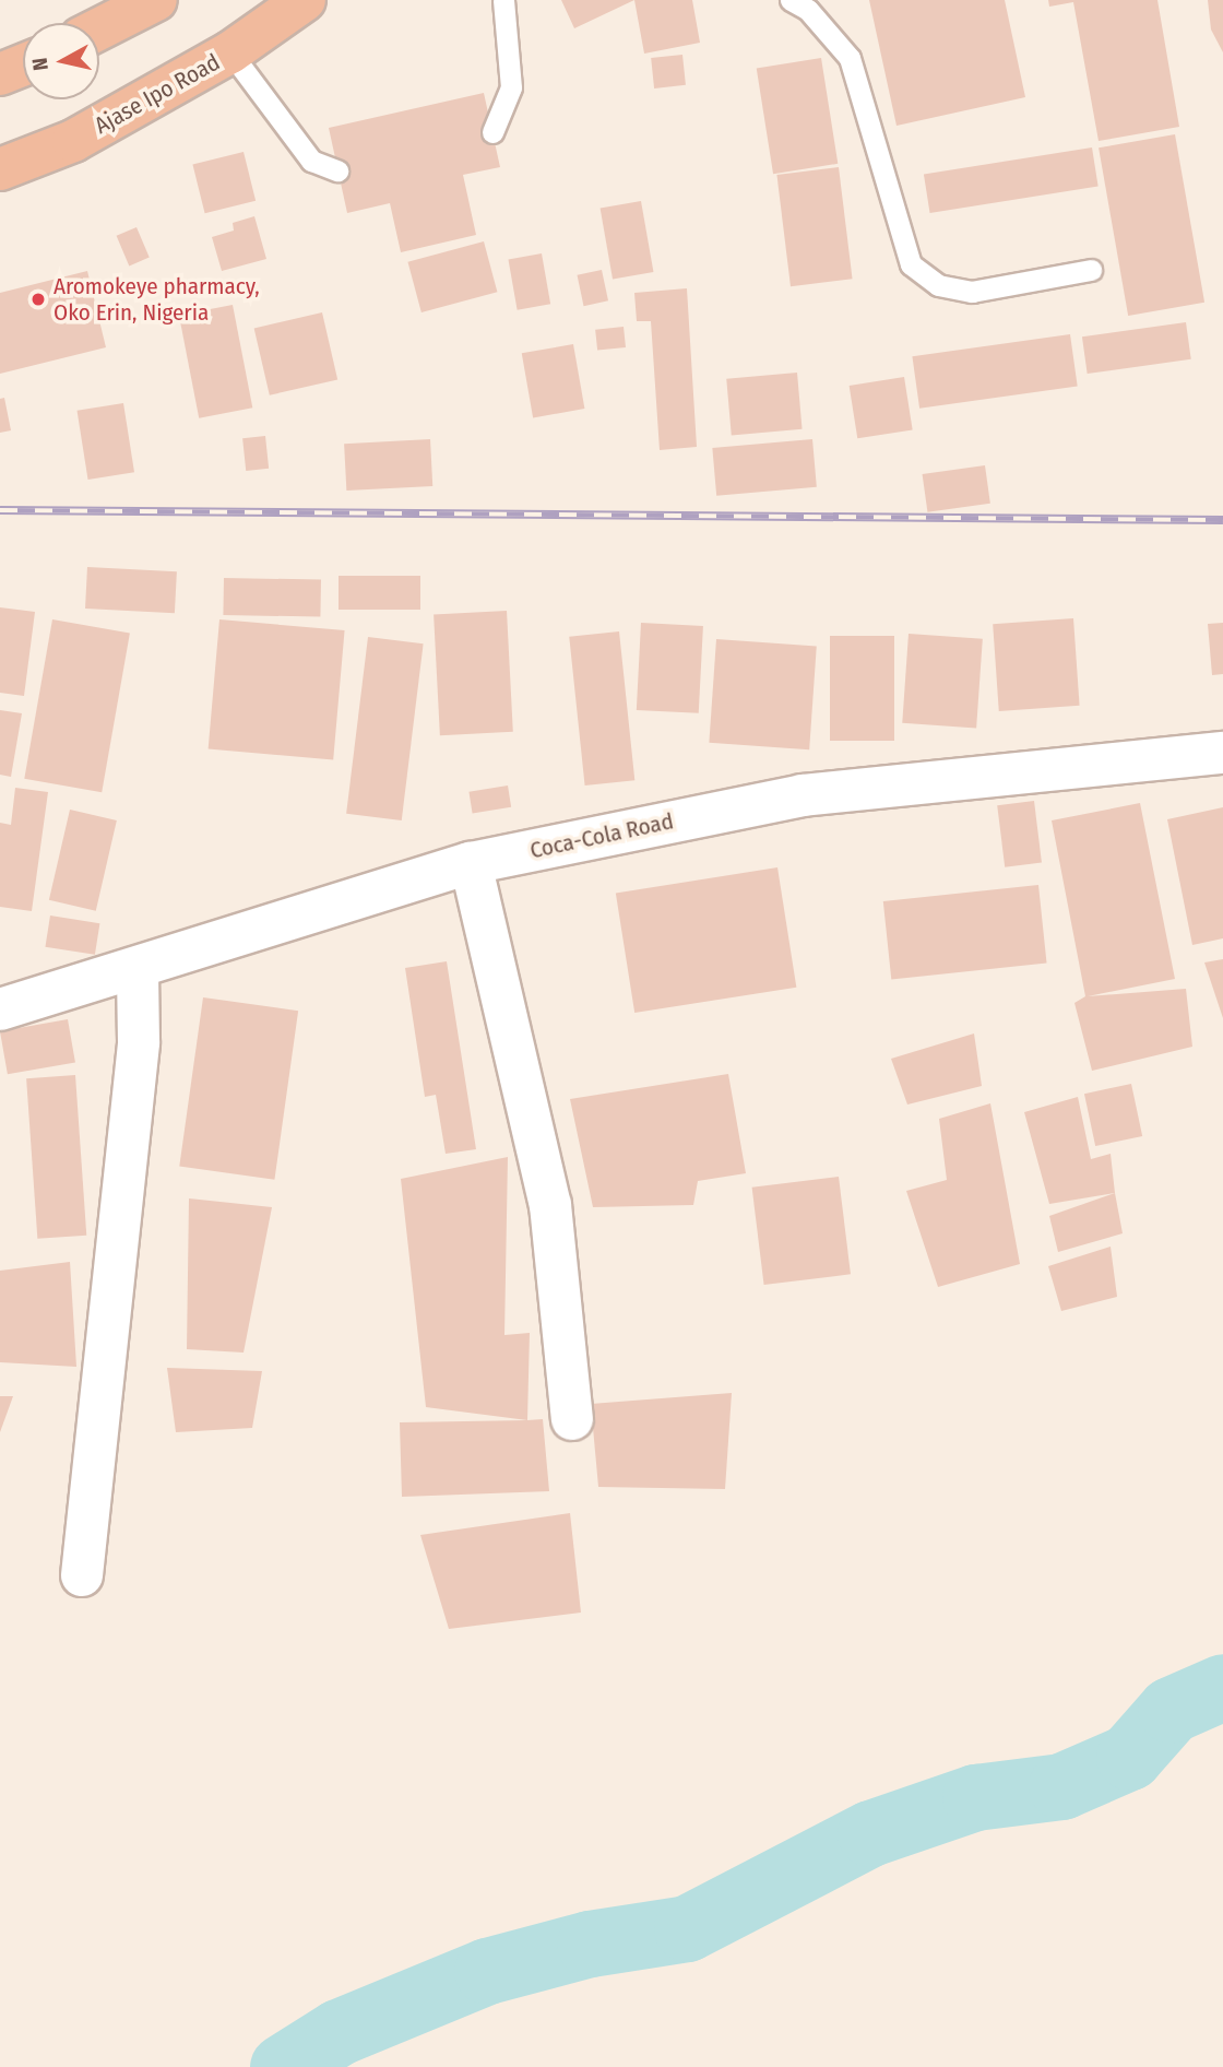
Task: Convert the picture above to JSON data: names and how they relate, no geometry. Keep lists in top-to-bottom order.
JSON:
{
  "streets": {
    "highway": ["Ajase Ipo Road"],
    "street": ["Coca-Cola Road"]
  },
  "places": ["Aromokeye pharmacy, Oko Erin, Nigeria"],
  "north": "left"
}
